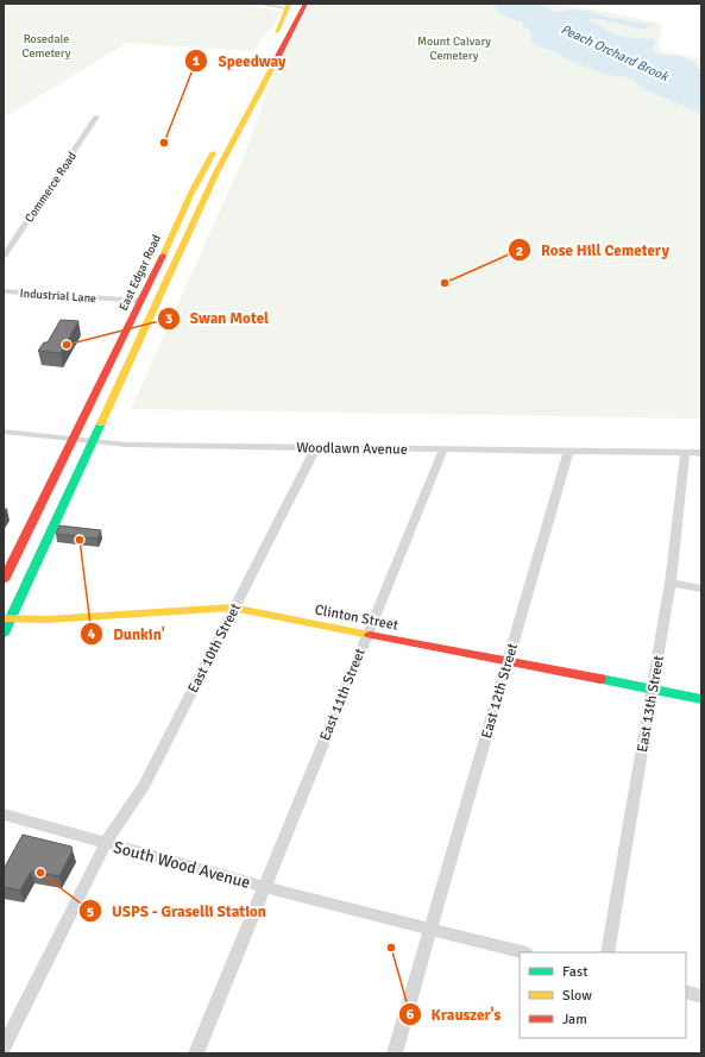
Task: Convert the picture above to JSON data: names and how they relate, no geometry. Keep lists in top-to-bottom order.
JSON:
{
  "streets": {
    "main road": ["East Edgar Road", "Clinton Street"],
    "street": [
      "Commerce Road",
      "Industrial Lane",
      "Woodlawn Avenue",
      "East 10th Street",
      "East 12th Street",
      "East 11th Street",
      "East 13th Street",
      "South Wood Avenue"
    ]
  },
  "crossings": [
    ["East Edgar Road", "Industrial Lane"],
    ["East Edgar Road", "Woodlawn Avenue"],
    ["Woodlawn Avenue", "East 10th Street"],
    ["Woodlawn Avenue", "East 12th Street"],
    ["Woodlawn Avenue", "East 11th Street"],
    ["Woodlawn Avenue", "East 13th Street"],
    ["Clinton Street", "East 10th Street"],
    ["Clinton Street", "East 12th Street"],
    ["Clinton Street", "East 11th Street"],
    ["Clinton Street", "East 13th Street"],
    ["East 10th Street", "South Wood Avenue"],
    ["East 12th Street", "South Wood Avenue"],
    ["East 11th Street", "South Wood Avenue"]
  ],
  "water": ["Peach Orchard Brook"],
  "parks": ["Rosedale Cemetery", "Mount Calvary Cemetery"],
  "places": [
    "Speedway",
    "Rose Hill Cemetery",
    "Swan Motel",
    "Dunkin'",
    "USPS - Graselli Station",
    "Krauszer's"
  ],
  "legend": ["Fast", "Slow", "Jam"]
}
